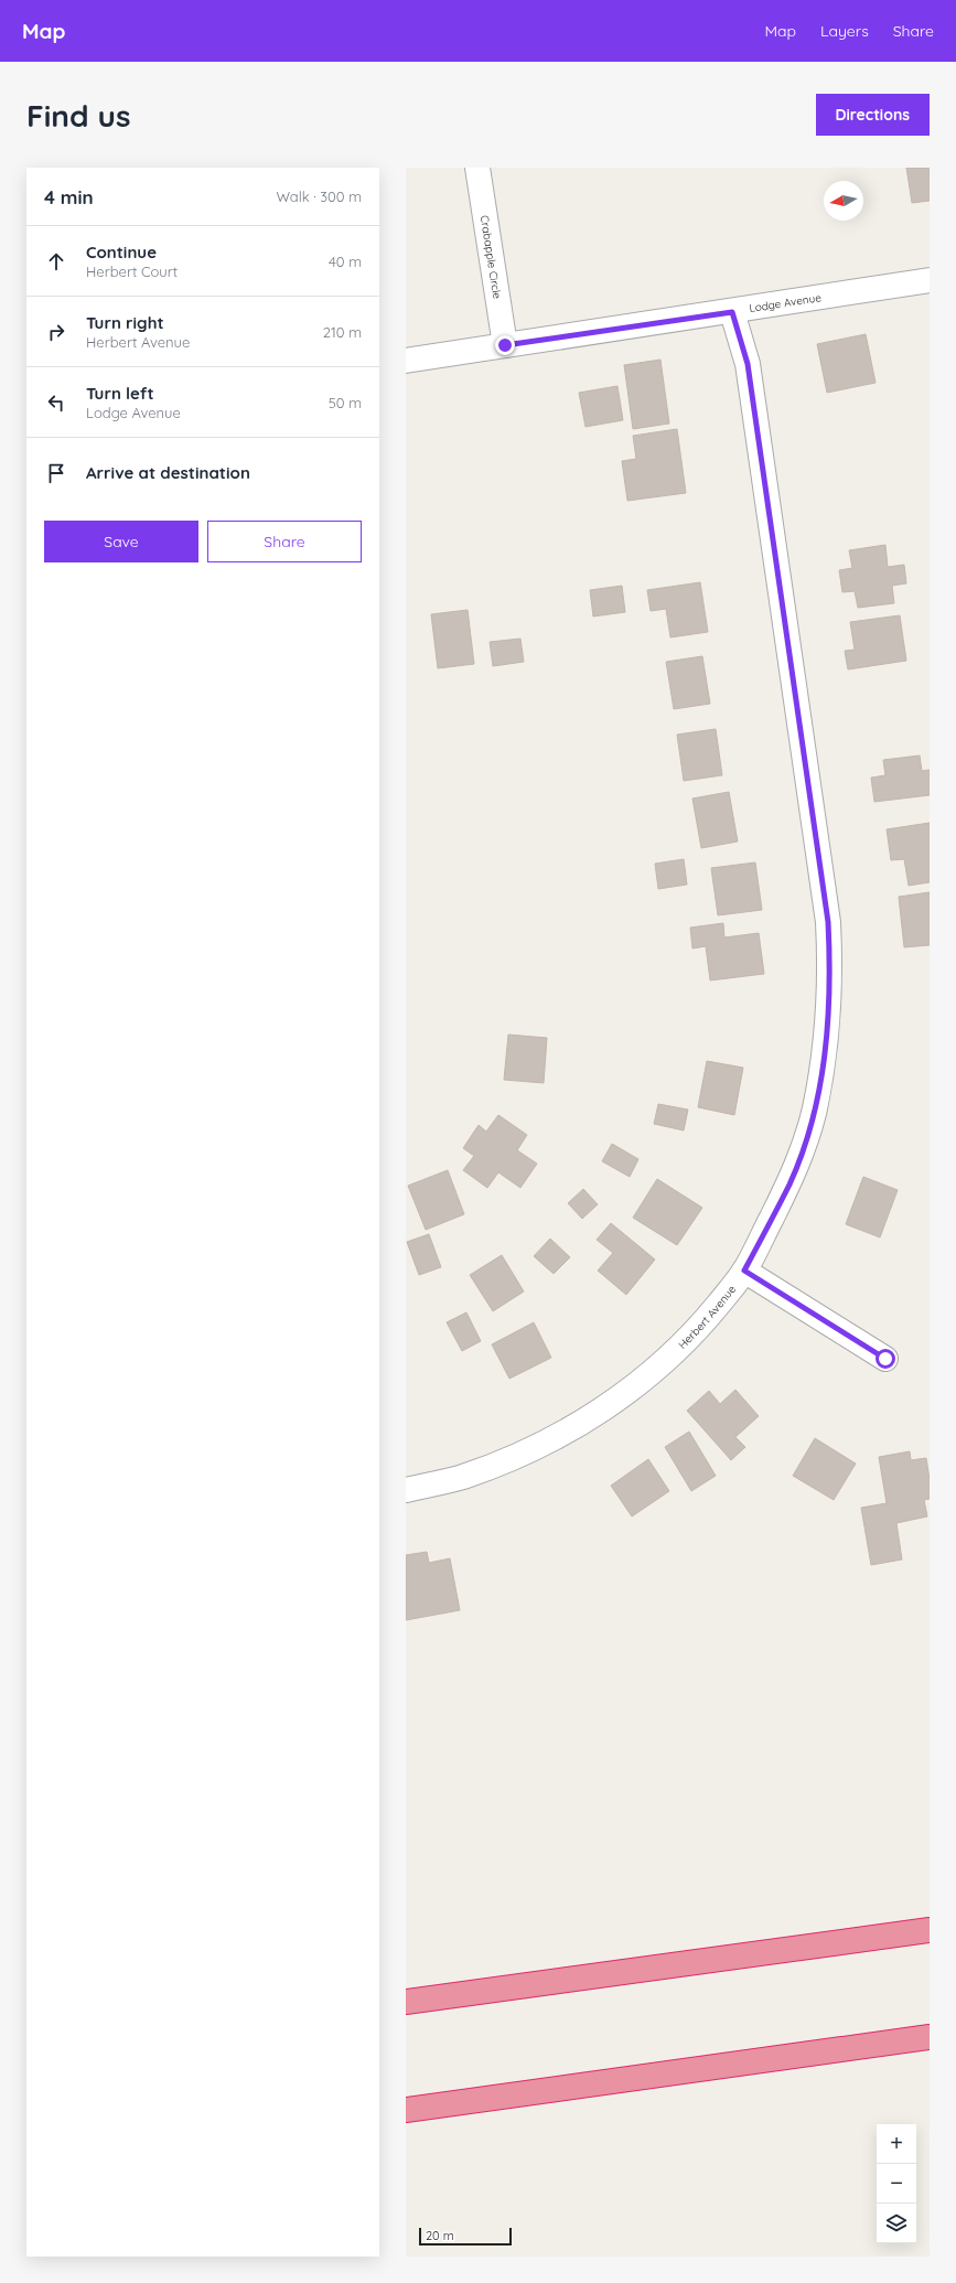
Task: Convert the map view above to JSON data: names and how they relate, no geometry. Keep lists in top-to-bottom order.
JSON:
{
  "streets": {
    "street": ["Crabapple Circle", "Lodge Avenue", "Herbert Avenue"]
  },
  "crossings": [
    ["Crabapple Circle", "Lodge Avenue"],
    ["Lodge Avenue", "Herbert Avenue"]
  ],
  "scale_bar": "20 m",
  "north": "left",
  "page": {
    "header": "Map",
    "nav": ["Map", "Layers", "Share"],
    "buttons": [
      "Directions",
      ["Save", "Share"]
    ],
    "title": "Find us",
    "heading": ["4 min", "Walk · 300 m"],
    "list": [
      ["Continue", "Herbert Court", "40 m"],
      ["Turn right", "Herbert Avenue", "210 m"],
      ["Turn left", "Lodge Avenue", "50 m"],
      "Arrive at destination"
    ],
    "map_buttons": ["+", "−"],
    "scale": "20 m"
  }
}
